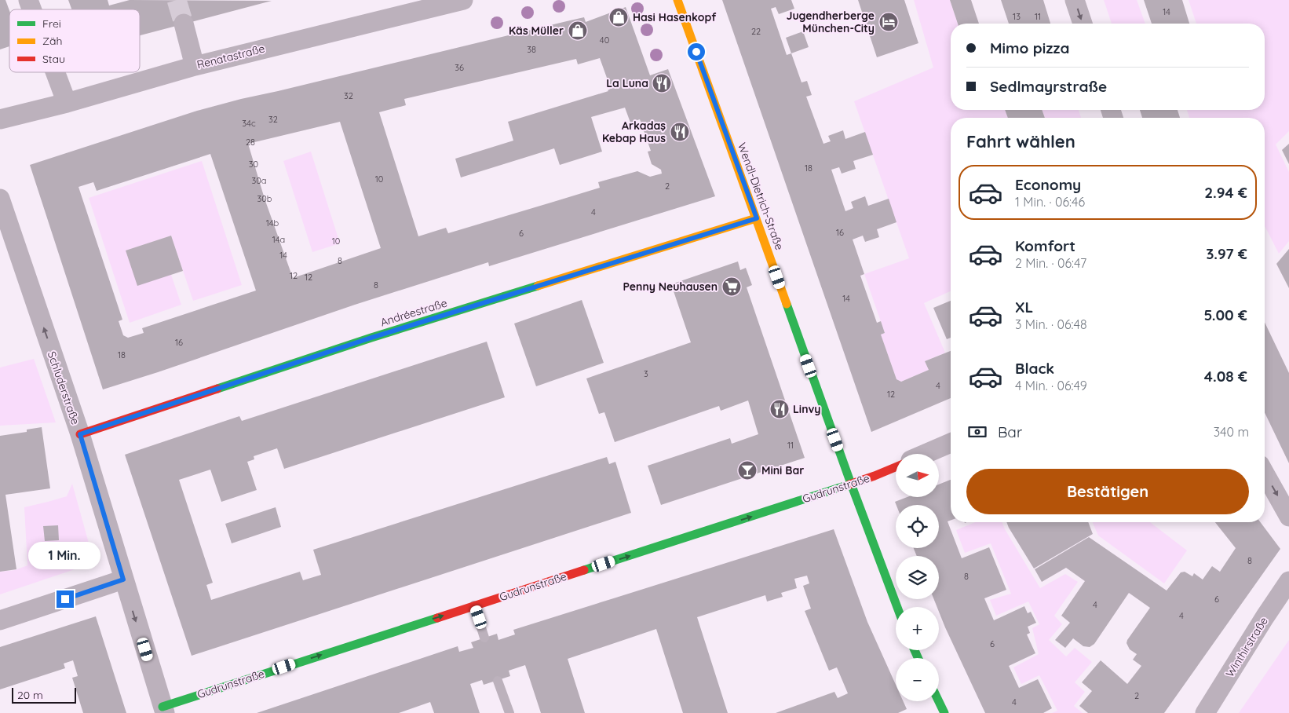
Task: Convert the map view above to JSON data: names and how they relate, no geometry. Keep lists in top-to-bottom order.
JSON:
{
  "streets": {
    "street": [
      "Renatastraße",
      "Wendl-Dietrich-Straße",
      "Andréestraße",
      "Schluderstraße",
      "Gudrunstraße",
      "Winthirstraße"
    ]
  },
  "crossings": [
    ["Wendl-Dietrich-Straße", "Andréestraße"],
    ["Wendl-Dietrich-Straße", "Gudrunstraße"],
    ["Andréestraße", "Schluderstraße"],
    ["Schluderstraße", "Gudrunstraße"]
  ],
  "one_way": ["Gudrunstraße"],
  "places": {
    "shop": ["Hasi Hasenkopf", "Käs Müller"],
    "hotel": ["Jugendherberge München-City"],
    "restaurant": ["La Luna", "Arkadaş Kebap Haus", "Linvy"],
    "supermarket": ["Penny Neuhausen"],
    "bar": ["Mini Bar"]
  },
  "house_numbers": [
    "14",
    "13",
    "11",
    "22",
    "40",
    "38",
    "36",
    "32",
    "32",
    "34c",
    "28",
    "30",
    "18",
    "10",
    "30a",
    "2",
    "30b",
    "4",
    "14b",
    "16",
    "6",
    "14a",
    "10",
    "14",
    "8",
    "12",
    "12",
    "8",
    "14",
    "16",
    "18",
    "3",
    "4",
    "12",
    "11",
    "8",
    "8",
    "6",
    "4",
    "4",
    "6",
    "2",
    "4"
  ],
  "legend": ["Frei", "Zäh", "Stau"],
  "scale_bar": "20 m",
  "north": "right",
  "page": {
    "banner": ["Mimo pizza", "Sedlmayrstraße"],
    "heading": "Fahrt wählen",
    "list": [
      {
        "name": "Economy",
        "note": "1 Min. · 06:46",
        "value": "2.94 €"
      },
      {
        "name": "Komfort",
        "note": "2 Min. · 06:47",
        "value": "3.97 €"
      },
      {
        "name": "XL",
        "note": "3 Min. · 06:48",
        "value": "5.00 €"
      },
      {
        "name": "Black",
        "note": "4 Min. · 06:49",
        "value": "4.08 €"
      }
    ],
    "pay": ["Bar", "340 m"],
    "map_buttons": ["+", "−"],
    "buttons": "Bestätigen",
    "bubble": "1 Min.",
    "scale": "20 m"
  }
}
